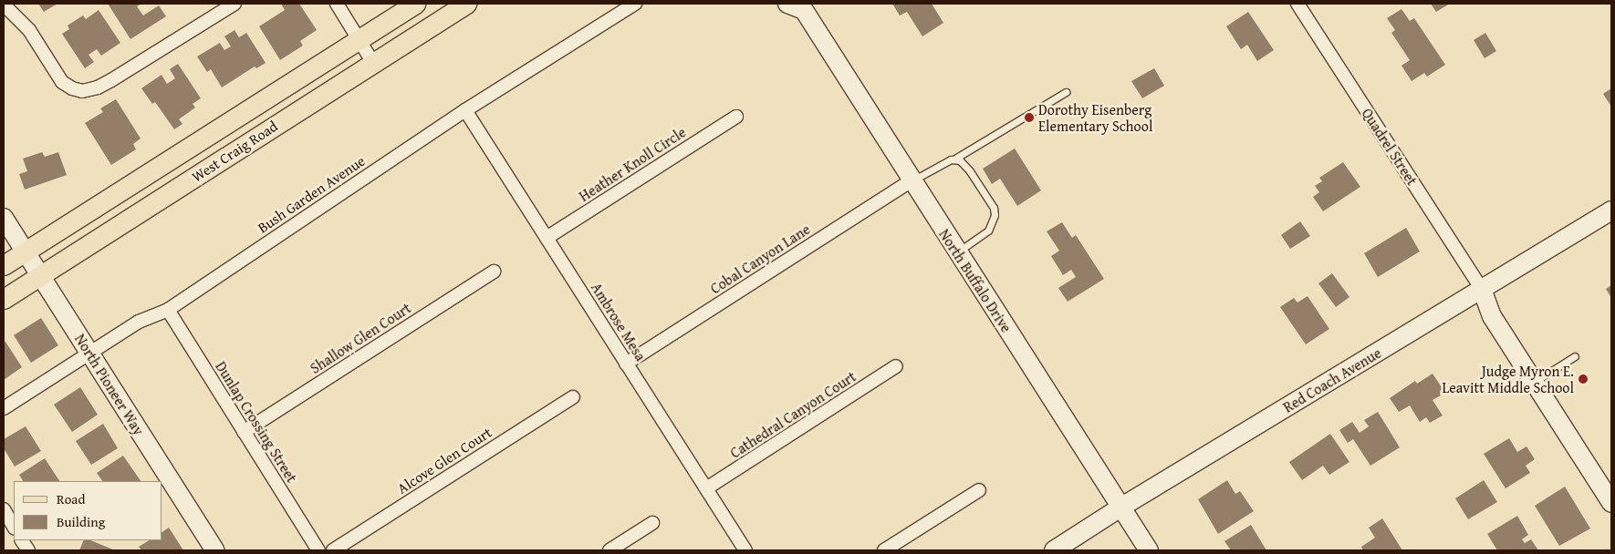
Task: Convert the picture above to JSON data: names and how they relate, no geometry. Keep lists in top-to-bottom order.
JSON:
{
  "streets": {
    "main road": ["West Craig Road"],
    "street": [
      "Quadrel Street",
      "Heather Knoll Circle",
      "Bush Garden Avenue",
      "Cobal Canyon Lane",
      "North Buffalo Drive",
      "Ambrose Mesa",
      "Shallow Glen Court",
      "Red Coach Avenue",
      "North Pioneer Way",
      "Cathedral Canyon Court",
      "Dunlap Crossing Street",
      "Alcove Glen Court"
    ]
  },
  "crossings": [
    ["Quadrel Street", "Red Coach Avenue"],
    ["West Craig Road", "North Pioneer Way"],
    ["Heather Knoll Circle", "Ambrose Mesa"],
    ["Bush Garden Avenue", "Ambrose Mesa"],
    ["Bush Garden Avenue", "North Pioneer Way"],
    ["Bush Garden Avenue", "Dunlap Crossing Street"],
    ["Cobal Canyon Lane", "North Buffalo Drive"],
    ["Cobal Canyon Lane", "Ambrose Mesa"],
    ["North Buffalo Drive", "Red Coach Avenue"],
    ["Ambrose Mesa", "Cathedral Canyon Court"],
    ["Shallow Glen Court", "Dunlap Crossing Street"]
  ],
  "places": ["Dorothy Eisenberg Elementary School", "Judge Myron E. Leavitt Middle School"],
  "legend": ["Road", "Building"]
}
